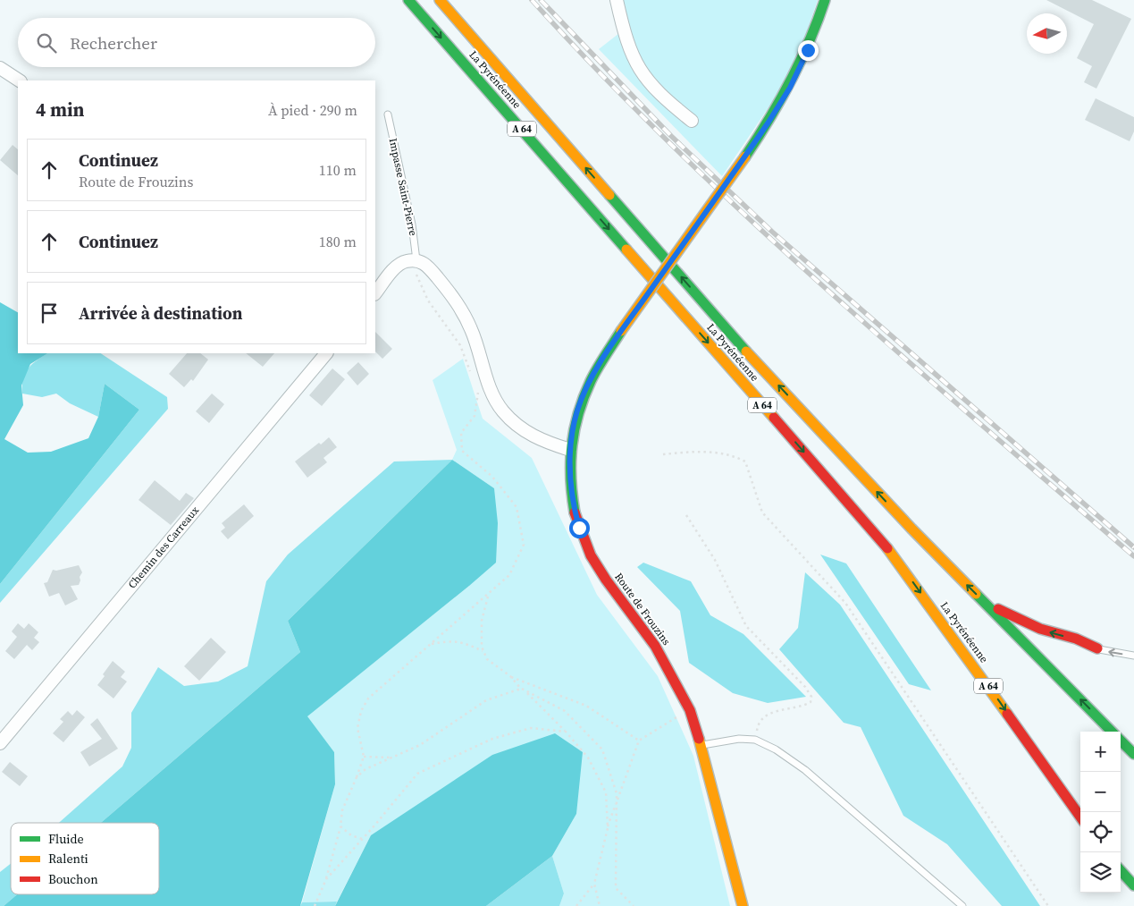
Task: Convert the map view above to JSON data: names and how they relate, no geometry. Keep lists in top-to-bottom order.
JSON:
{
  "streets": {
    "main road": ["La Pyrénéenne", "A 64", "Route de Frouzins"],
    "street": ["Chemin des Carreaux"],
    "lane": ["Impasse Saint-Pierre"]
  },
  "legend": ["Fluide", "Ralenti", "Bouchon"],
  "north": "left",
  "page": {
    "search": "Rechercher",
    "heading": ["4 min", "À pied · 290 m"],
    "list": [
      ["Continuez", "Route de Frouzins", "110 m"],
      ["Continuez", "180 m"],
      "Arrivée à destination"
    ],
    "map_buttons": ["+", "−"]
  }
}
